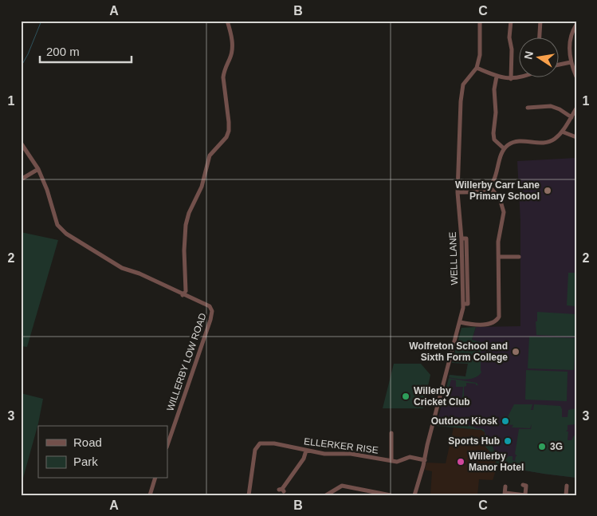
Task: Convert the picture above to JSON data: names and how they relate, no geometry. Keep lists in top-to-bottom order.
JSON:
{
  "streets": {
    "street": ["WELL LANE", "WILLERBY LOW ROAD", "ELLERKER RISE"]
  },
  "crossings": [
    ["WELL LANE", "ELLERKER RISE"]
  ],
  "places": [
    "Willerby Carr Lane Primary School",
    "Wolfreton School and Sixth Form College",
    "Willerby Cricket Club",
    "Outdoor Kiosk",
    "Sports Hub",
    "3G",
    "Willerby Manor Hotel"
  ],
  "legend": ["Road", "Park"],
  "scale_bar": "200 m",
  "north": "left",
  "grid": {
    "columns": ["A", "B", "C"],
    "rows": ["1", "2", "3"]
  }
}
